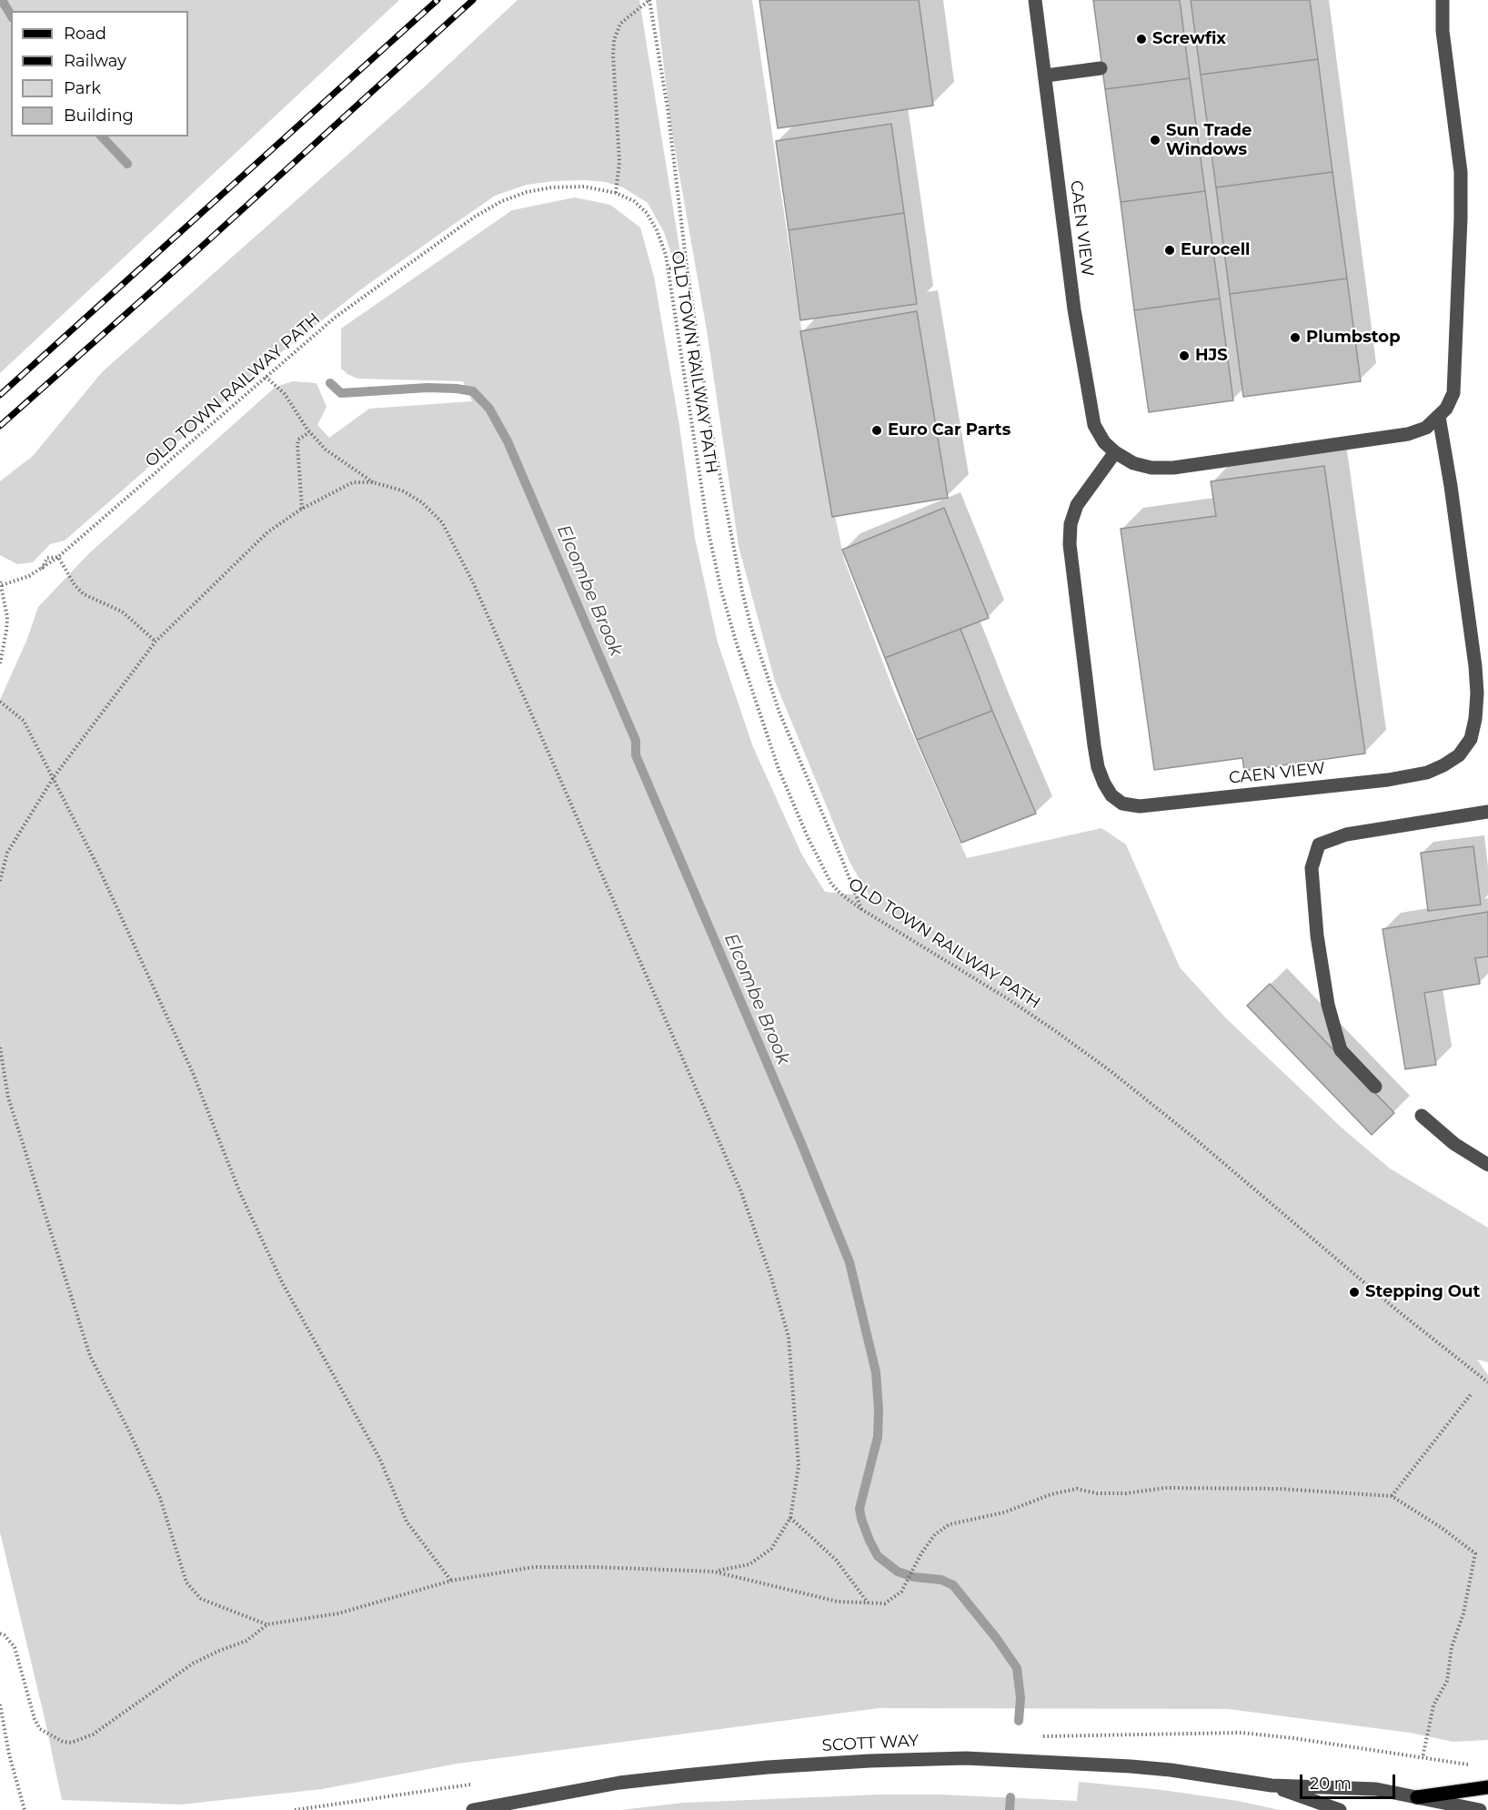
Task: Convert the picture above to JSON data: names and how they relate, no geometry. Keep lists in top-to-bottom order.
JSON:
{
  "streets": {
    "street": ["CAEN VIEW", "SCOTT WAY"],
    "path": ["OLD TOWN RAILWAY PATH"]
  },
  "water": ["Elcombe Brook"],
  "places": [
    "Screwfix",
    "Sun Trade Windows",
    "Eurocell",
    "Plumbstop",
    "HJS",
    "Euro Car Parts",
    "Stepping Out"
  ],
  "legend": [
    "Road",
    "Railway",
    "Park",
    "Building"
  ],
  "scale_bar": "20 m"
}
